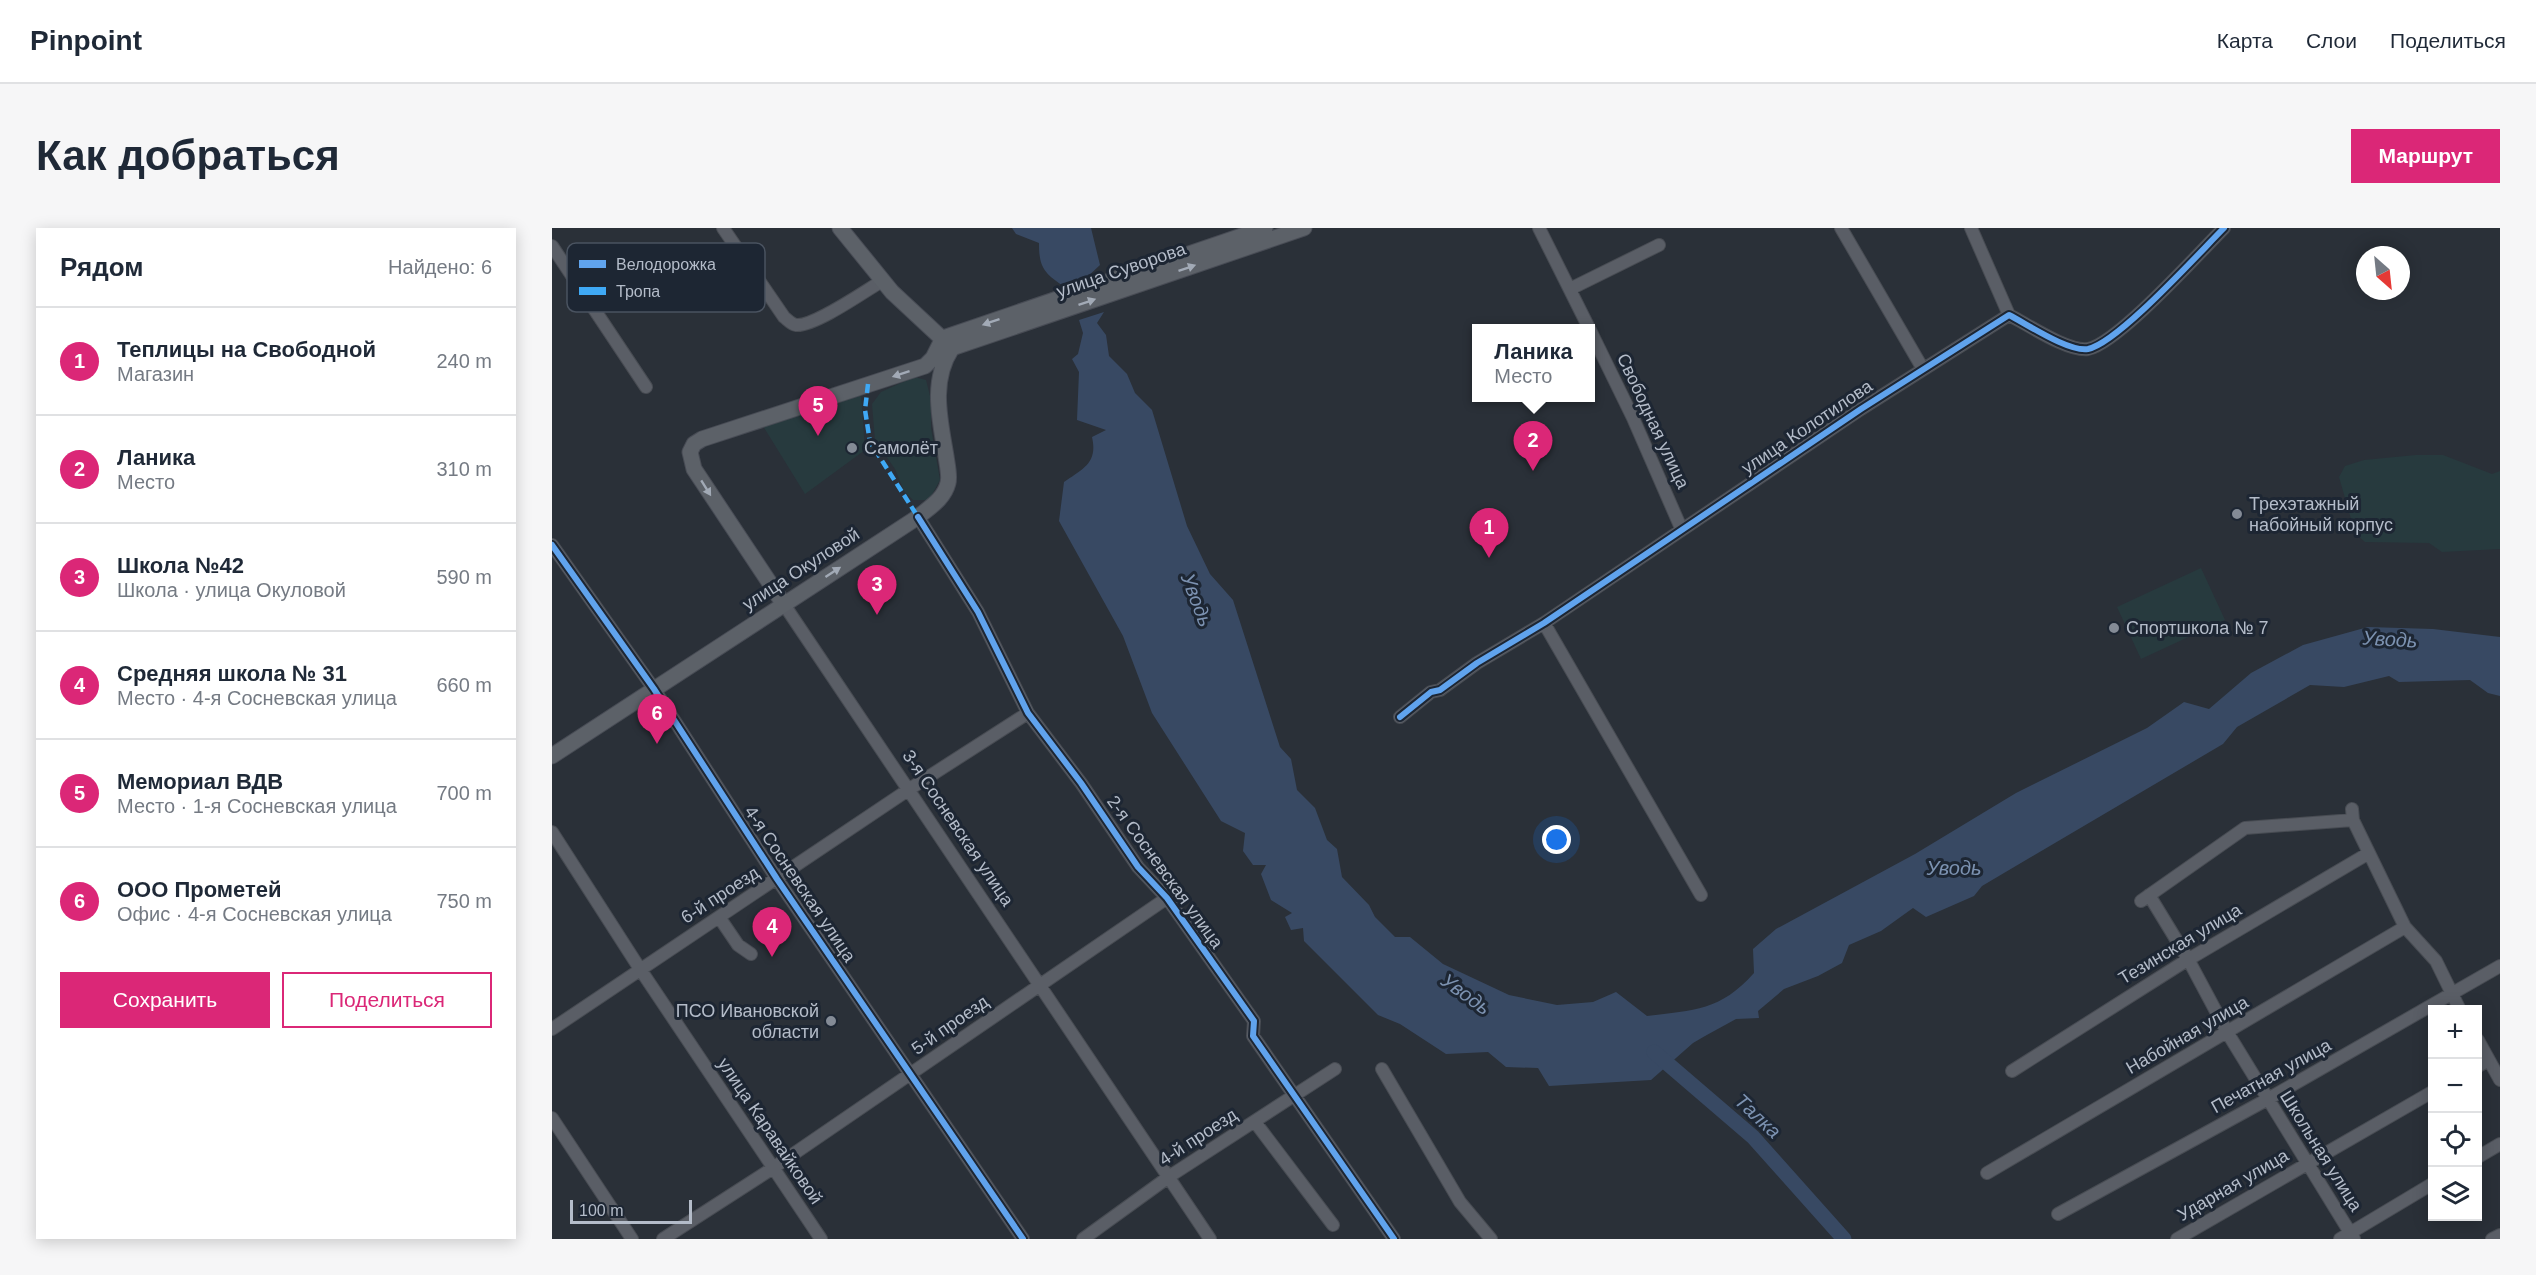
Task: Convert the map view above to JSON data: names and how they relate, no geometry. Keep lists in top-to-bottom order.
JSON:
{
  "streets": {
    "main road": ["улица Суворова", "улица Окуловой", "3-я Сосневская улица"],
    "street": [
      "Свободная улица",
      "улица Колотилова",
      "2-я Сосневская улица",
      "4-я Сосневская улица",
      "6-й проезд",
      "Тезинская улица",
      "5-й проезд",
      "Набойная улица",
      "Печатная улица",
      "улица Каравайковой",
      "4-й проезд",
      "Школьная улица",
      "Ударная улица"
    ]
  },
  "crossings": [
    ["улица Суворова", "улица Окуловой"],
    ["улица Суворова", "3-я Сосневская улица"],
    ["Свободная улица", "улица Колотилова"],
    ["улица Окуловой", "3-я Сосневская улица"],
    ["улица Окуловой", "2-я Сосневская улица"],
    ["улица Окуловой", "4-я Сосневская улица"],
    ["3-я Сосневская улица", "6-й проезд"],
    ["3-я Сосневская улица", "5-й проезд"],
    ["3-я Сосневская улица", "4-й проезд"],
    ["2-я Сосневская улица", "6-й проезд"],
    ["2-я Сосневская улица", "5-й проезд"],
    ["2-я Сосневская улица", "4-й проезд"],
    ["4-я Сосневская улица", "6-й проезд"],
    ["4-я Сосневская улица", "5-й проезд"],
    ["6-й проезд", "улица Каравайковой"],
    ["Тезинская улица", "Школьная улица"],
    ["5-й проезд", "улица Каравайковой"],
    ["Набойная улица", "Школьная улица"],
    ["Печатная улица", "Школьная улица"],
    ["Школьная улица", "Ударная улица"]
  ],
  "water": ["Уводь", "Талка"],
  "places": [
    "Самолёт",
    "Трехэтажный набойный корпус",
    "Спортшкола № 7",
    "ПСО Ивановской области"
  ],
  "legend": ["Велодорожка", "Тропа"],
  "scale_bar": "100 m",
  "north": "bottom right",
  "page": {
    "header": "Pinpoint",
    "nav": ["Карта", "Слои", "Поделиться"],
    "buttons": [
      "Маршрут",
      ["Сохранить", "Поделиться"]
    ],
    "title": "Как добраться",
    "heading": ["Рядом", "Найдено: 6"],
    "list": [
      {
        "mark": "1",
        "name": "Теплицы на Свободной",
        "note": "Магазин",
        "value": "240 m"
      },
      {
        "mark": "2",
        "name": "Ланика",
        "note": "Место",
        "value": "310 m"
      },
      {
        "mark": "3",
        "name": "Школа №42",
        "note": "Школа · улица Окуловой",
        "value": "590 m"
      },
      {
        "mark": "4",
        "name": "Средняя школа № 31",
        "note": "Место · 4-я Сосневская улица",
        "value": "660 m"
      },
      {
        "mark": "5",
        "name": "Мемориал ВДВ",
        "note": "Место · 1-я Сосневская улица",
        "value": "700 m"
      },
      {
        "mark": "6",
        "name": "ООО Прометей",
        "note": "Офис · 4-я Сосневская улица",
        "value": "750 m"
      }
    ],
    "popup": ["Ланика", "Место"],
    "pins": [
      "5",
      "2",
      "1",
      "3",
      "6",
      "4"
    ],
    "map_buttons": ["+", "−"],
    "scale": "100 m"
  }
}
